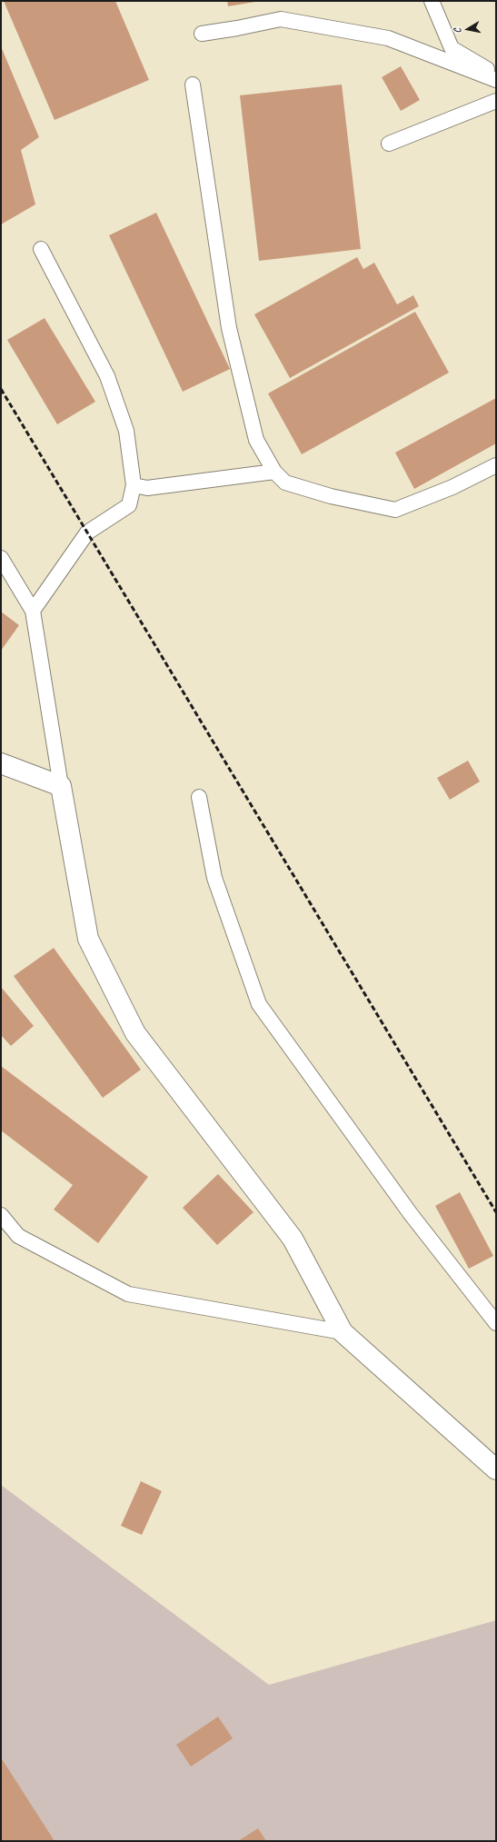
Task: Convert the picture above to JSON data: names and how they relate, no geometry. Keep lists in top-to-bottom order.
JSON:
{
  "north": "left"
}
